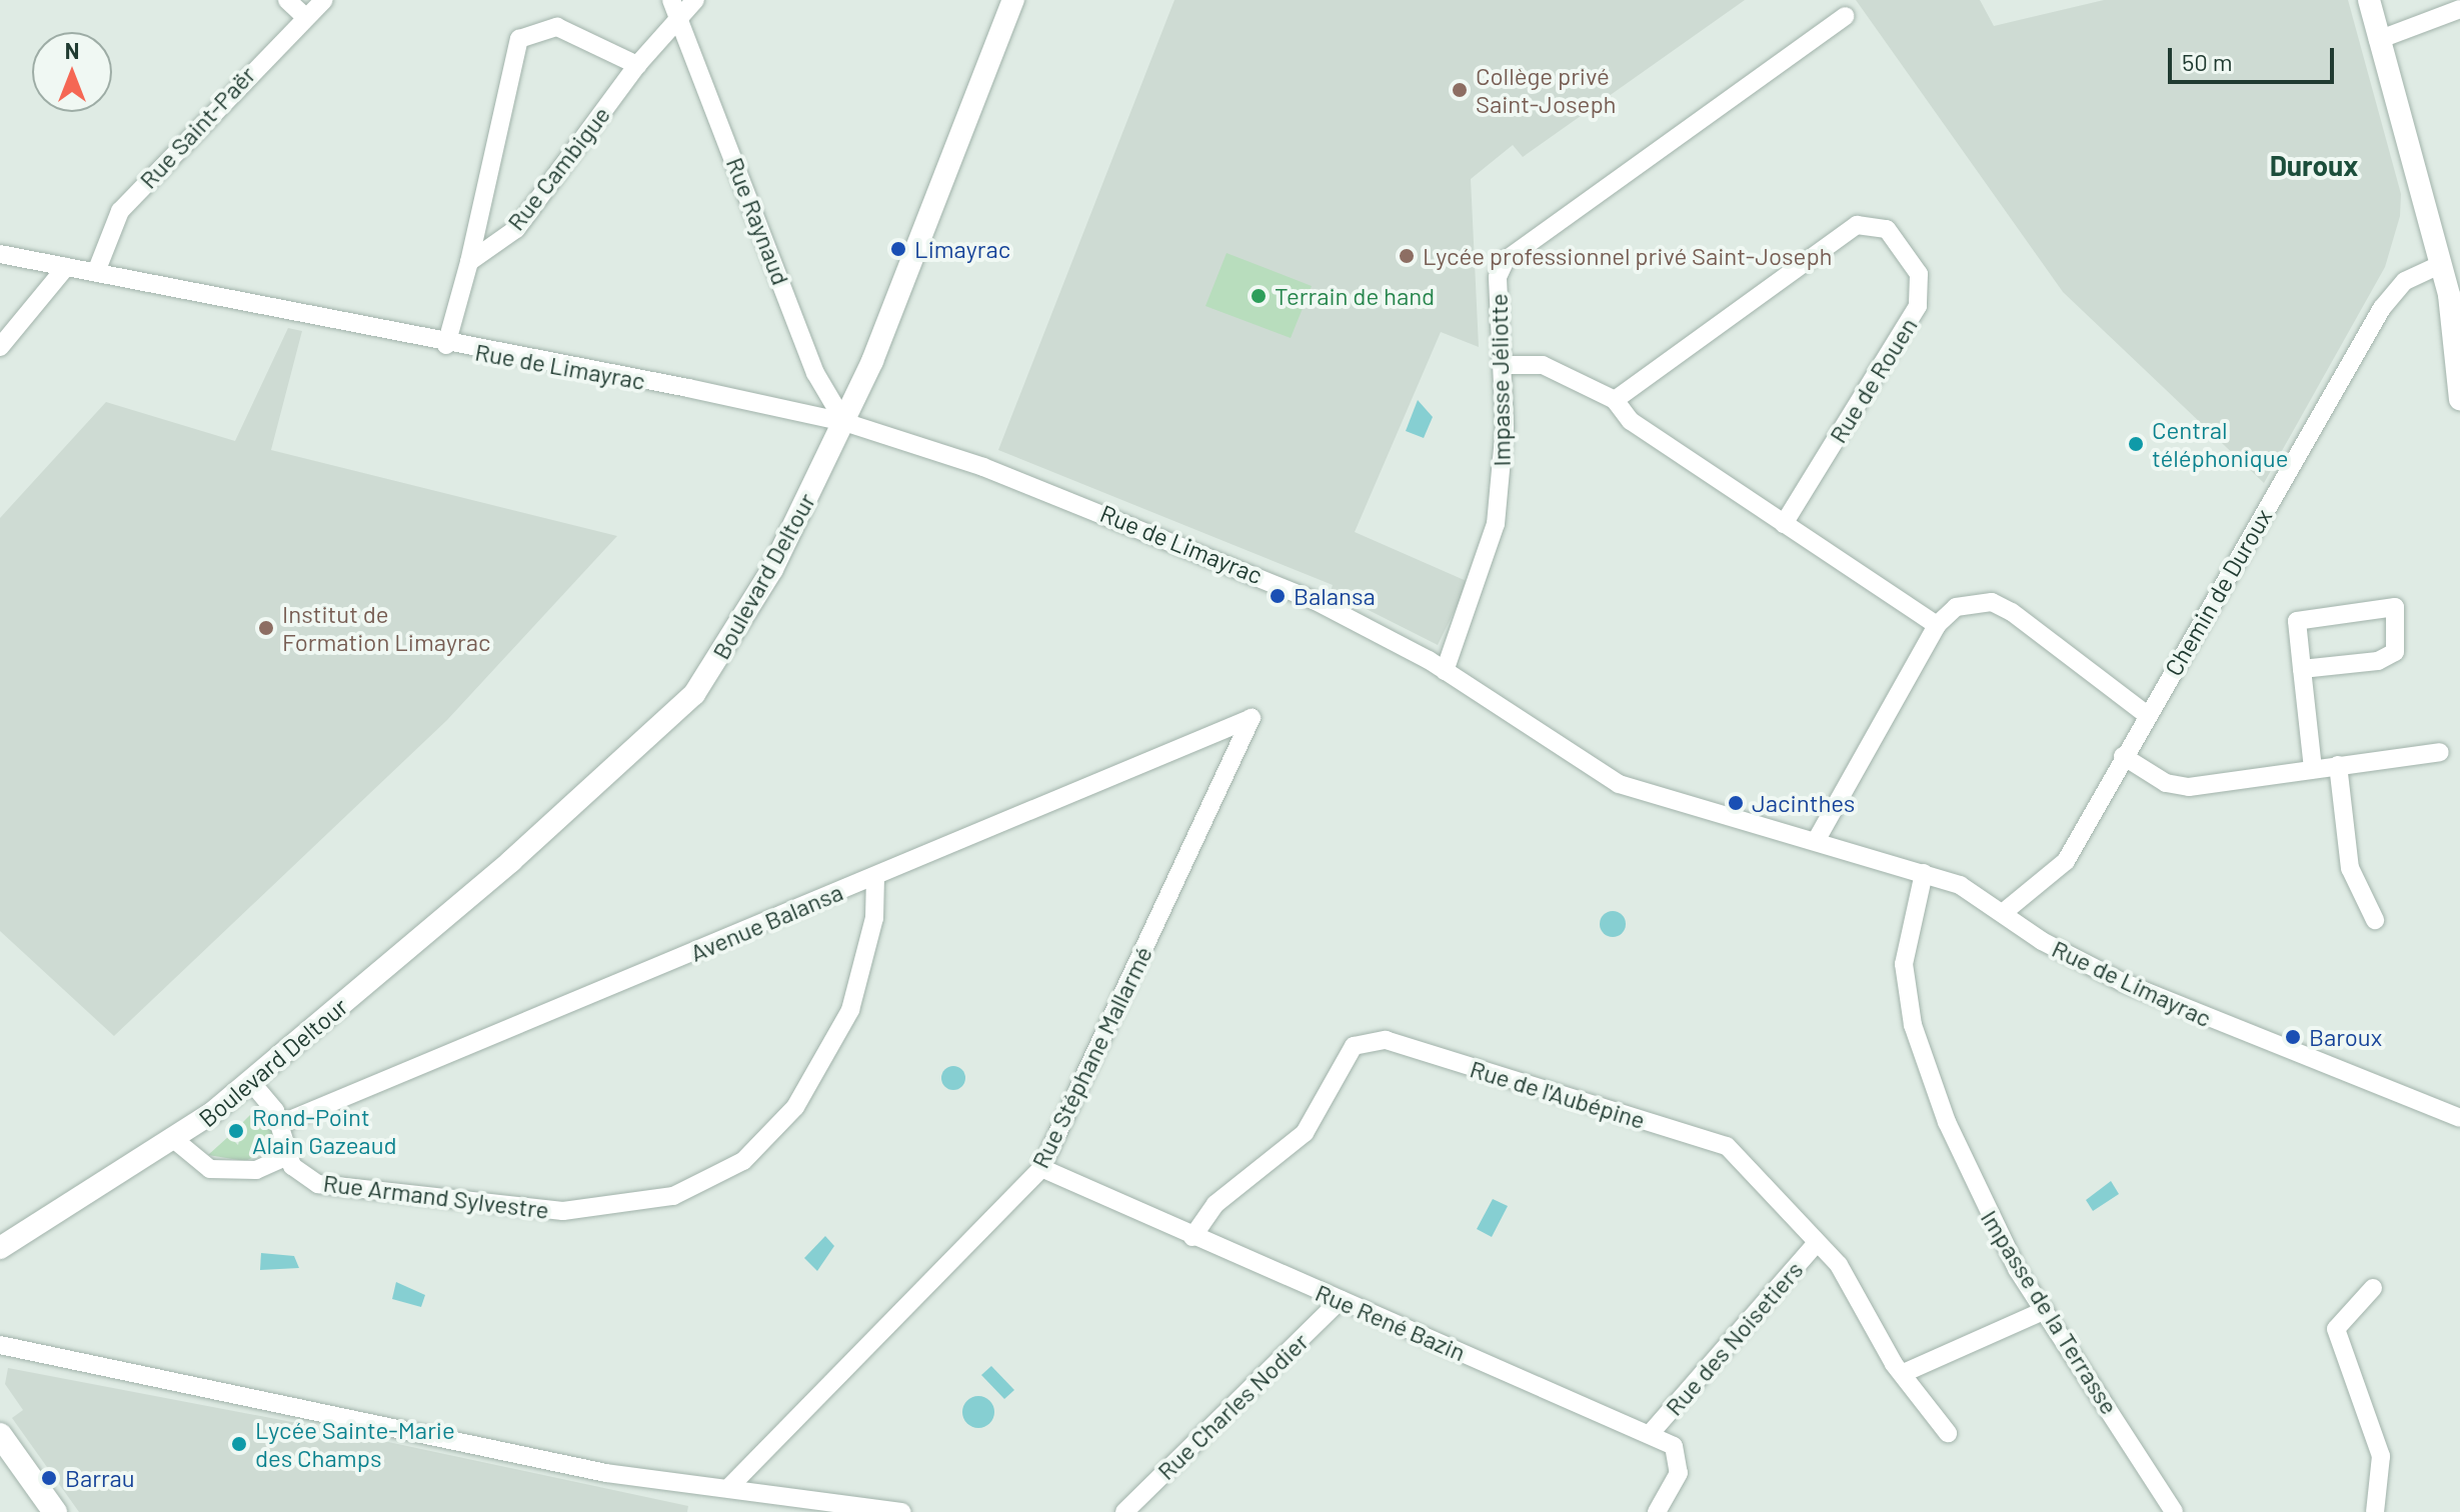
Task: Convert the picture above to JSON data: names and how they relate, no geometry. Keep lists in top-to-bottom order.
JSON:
{
  "streets": {
    "street": [
      "Rue Saint-Paër",
      "Rue Cambigue",
      "Rue Raynaud",
      "Rue de Limayrac",
      "Impasse Jéliotte",
      "Rue de Rouen",
      "Boulevard Deltour",
      "Chemin de Duroux",
      "Avenue Balansa",
      "Rue Stéphane Mallarmé",
      "Rue de l'Aubépine",
      "Rue Armand Sylvestre",
      "Impasse de la Terrasse",
      "Rue René Bazin",
      "Rue des Noisetiers",
      "Rue Charles Nodier"
    ]
  },
  "crossings": [
    ["Rue Saint-Paër", "Rue de Limayrac"],
    ["Rue Cambigue", "Rue Raynaud"],
    ["Rue Raynaud", "Rue de Limayrac"],
    ["Rue Raynaud", "Boulevard Deltour"],
    ["Rue de Limayrac", "Impasse Jéliotte"],
    ["Rue de Limayrac", "Boulevard Deltour"],
    ["Rue de Limayrac", "Chemin de Duroux"],
    ["Rue de Limayrac", "Impasse de la Terrasse"],
    ["Boulevard Deltour", "Rue Armand Sylvestre"],
    ["Avenue Balansa", "Rue Stéphane Mallarmé"],
    ["Avenue Balansa", "Rue Armand Sylvestre"],
    ["Rue Stéphane Mallarmé", "Rue René Bazin"],
    ["Rue de l'Aubépine", "Rue René Bazin"],
    ["Rue de l'Aubépine", "Rue des Noisetiers"],
    ["Rue René Bazin", "Rue des Noisetiers"],
    ["Rue René Bazin", "Rue Charles Nodier"]
  ],
  "districts": ["Duroux"],
  "places": [
    "Collège privé Saint-Joseph",
    "Limayrac",
    "Lycée professionnel privé Saint-Joseph",
    "Terrain de hand",
    "Central téléphonique",
    "Balansa",
    "Institut de Formation Limayrac",
    "Jacinthes",
    "Baroux",
    "Rond-Point Alain Gazeaud",
    "Lycée Sainte-Marie des Champs",
    "Barrau"
  ],
  "scale_bar": "50 m",
  "north": "top"
}
